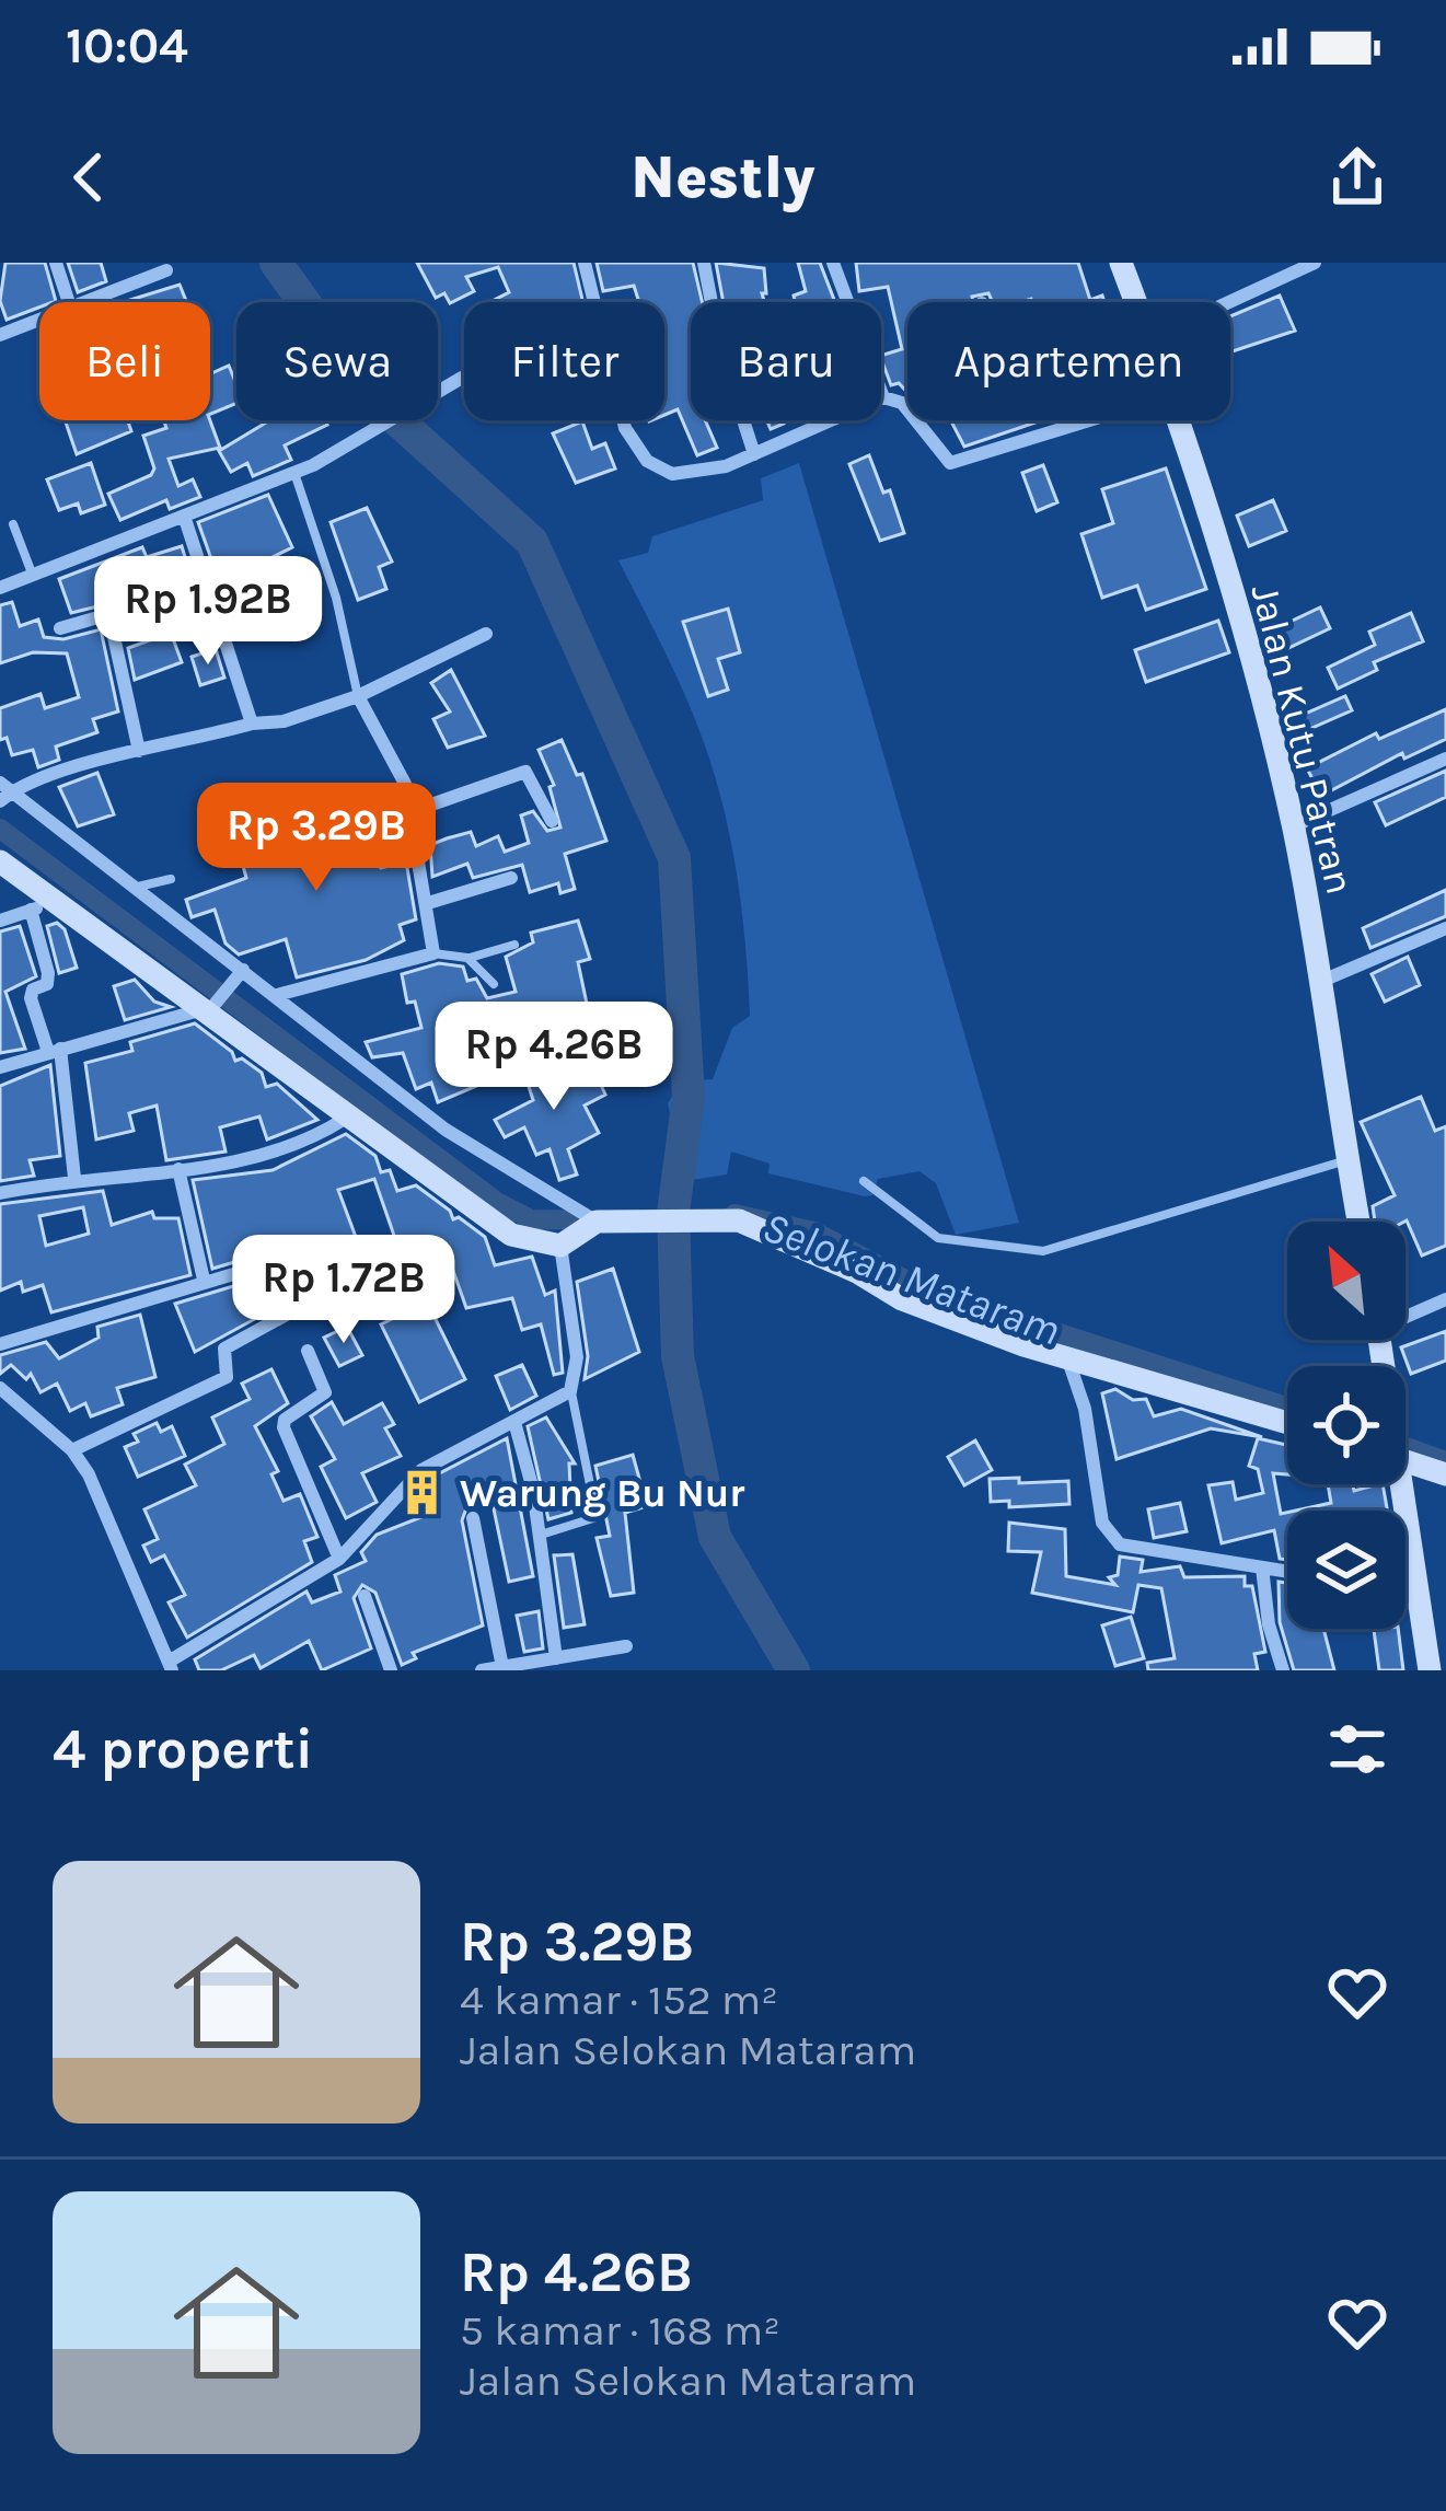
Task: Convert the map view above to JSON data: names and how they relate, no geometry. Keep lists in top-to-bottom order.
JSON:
{
  "streets": {
    "street": ["Jalan Kutu Patran"]
  },
  "water": ["Selokan Mataram"],
  "places": {
    "building": ["Warung Bu Nur"]
  },
  "north": "top left",
  "page": {
    "status": "10:04",
    "header": "Nestly",
    "chip": [
      "Beli",
      "Sewa",
      "Filter",
      "Baru",
      "Apartemen"
    ],
    "price": [
      "Rp 1.92B",
      "Rp 3.29B",
      "Rp 4.26B",
      "Rp 1.72B"
    ],
    "heading": "4 properti",
    "list": [
      {
        "name": "Rp 3.29B",
        "note": "4 kamar · 152 m² · Jalan Selokan Mataram"
      },
      {
        "name": "Rp 4.26B",
        "note": "5 kamar · 168 m² · Jalan Selokan Mataram"
      }
    ]
  }
}
